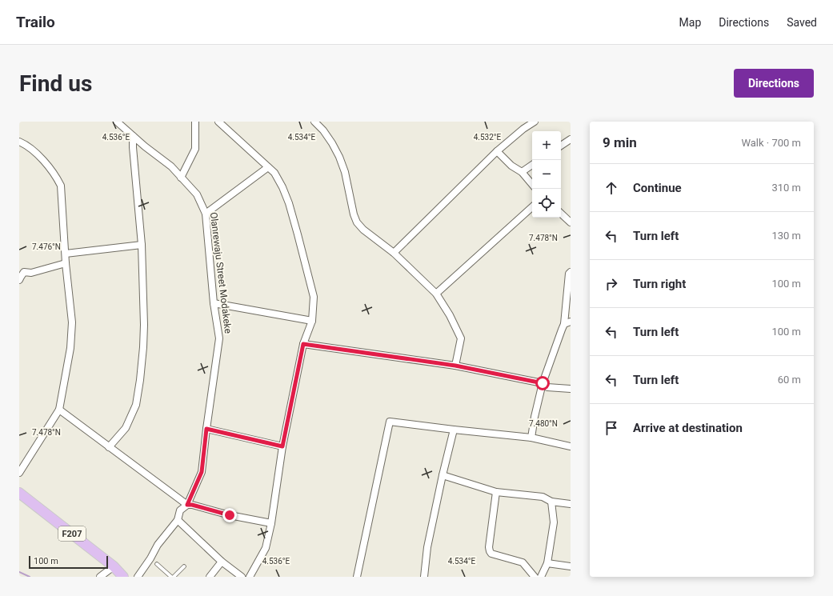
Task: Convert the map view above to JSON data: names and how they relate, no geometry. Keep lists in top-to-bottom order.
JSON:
{
  "streets": {
    "main road": ["F207"],
    "street": ["Olanrewaju Street Modakeke"]
  },
  "scale_bar": "100 m",
  "page": {
    "header": "Trailo",
    "nav": ["Map", "Directions", "Saved"],
    "buttons": "Directions",
    "title": "Find us",
    "heading": ["9 min", "Walk · 700 m"],
    "map_buttons": ["+", "−"],
    "list": [
      ["Continue", "310 m"],
      ["Turn left", "130 m"],
      ["Turn right", "100 m"],
      ["Turn left", "100 m"],
      ["Turn left", "60 m"],
      "Arrive at destination"
    ],
    "scale": "100 m"
  },
  "coordinates": [
    "4.536°E",
    "4.534°E",
    "4.532°E",
    "7.478°N",
    "7.476°N",
    "7.480°N"
  ]
}
